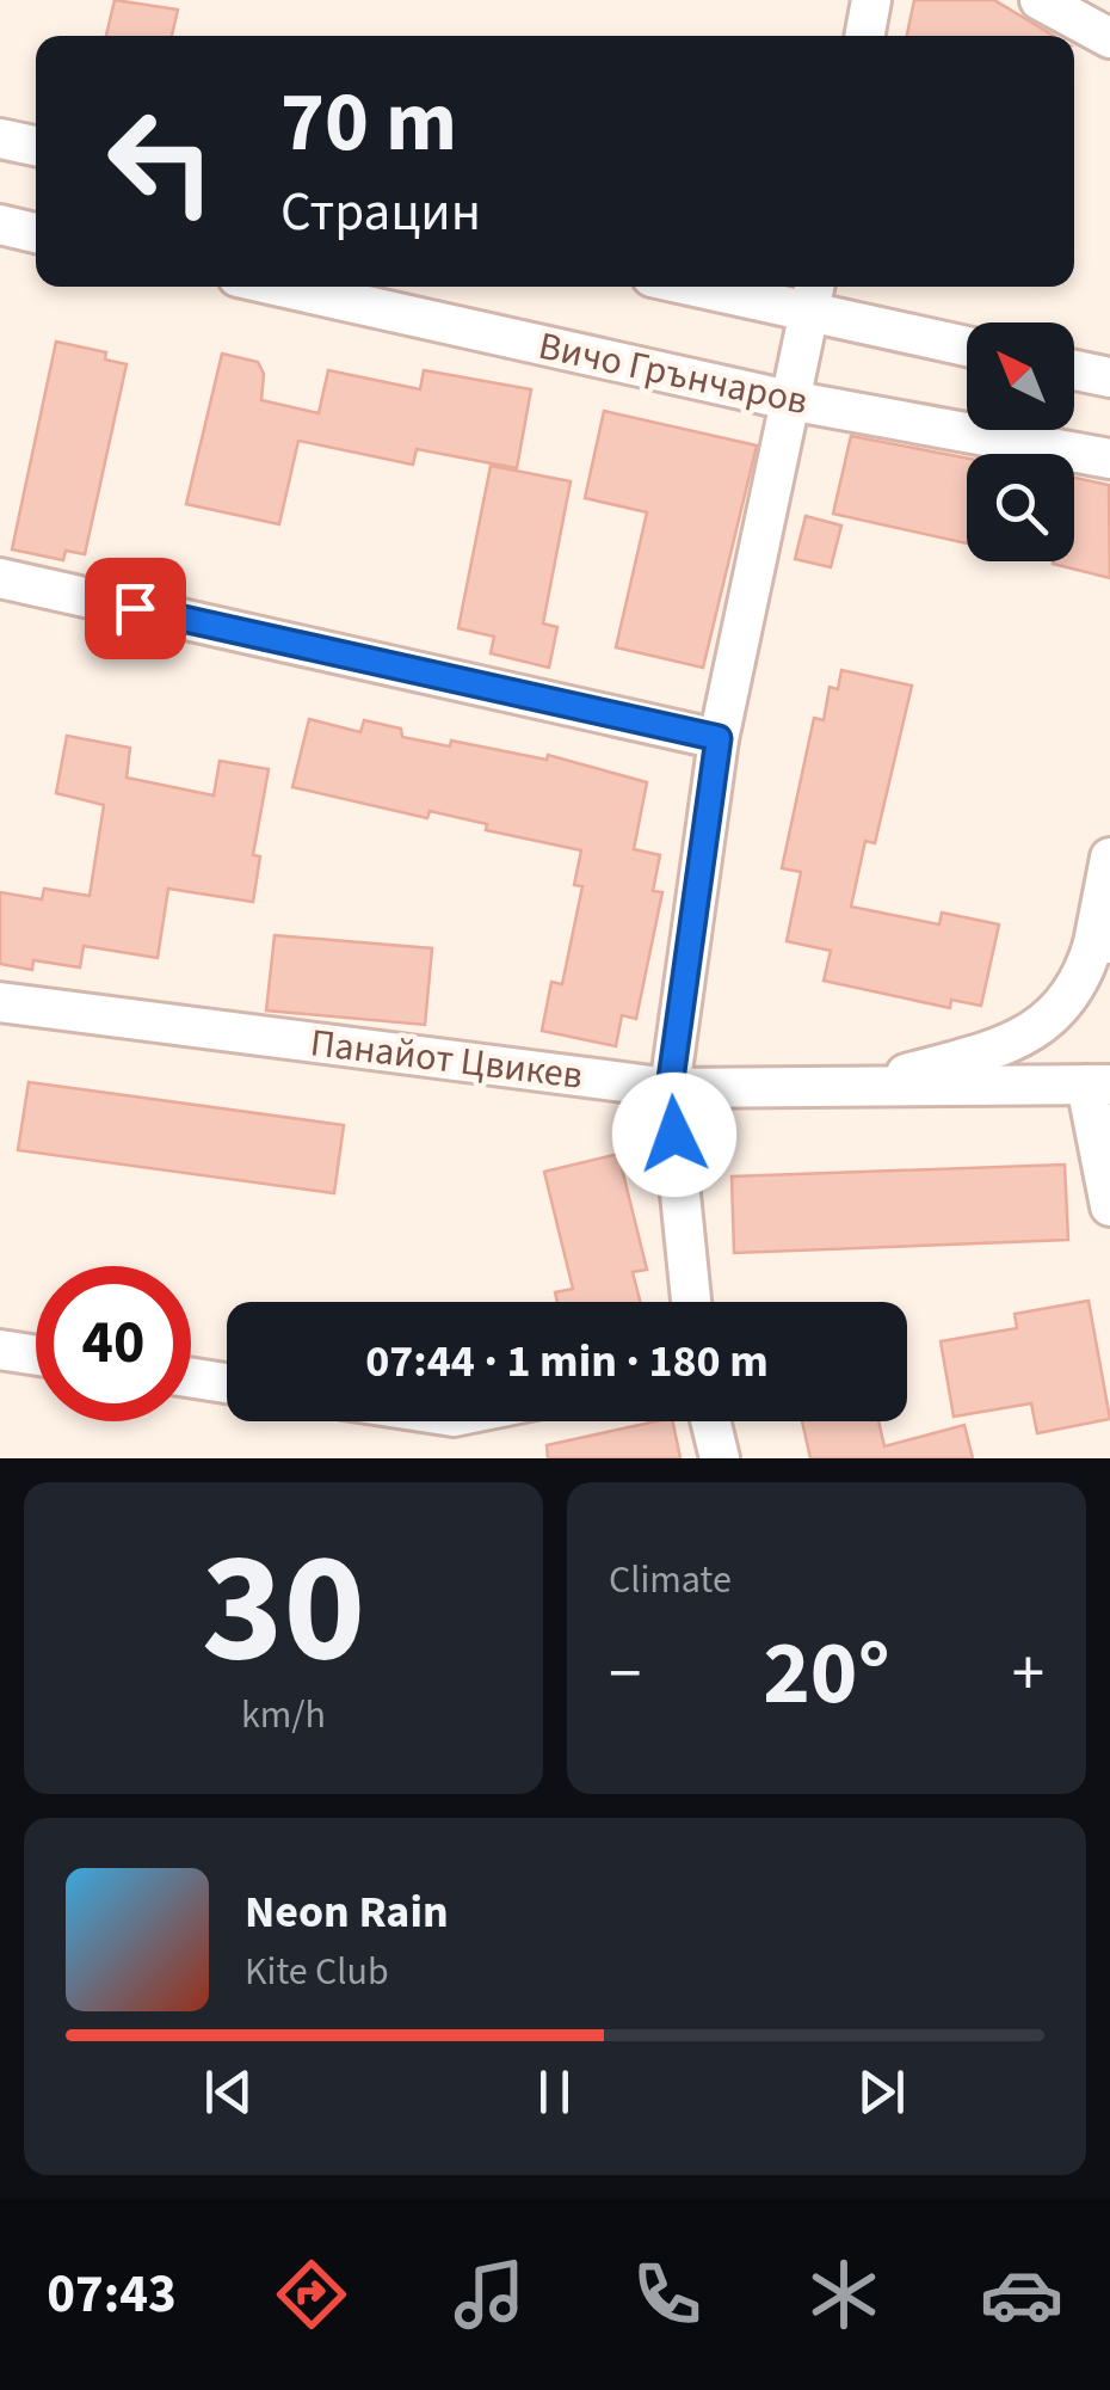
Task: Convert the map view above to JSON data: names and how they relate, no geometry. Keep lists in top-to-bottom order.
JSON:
{
  "streets": {
    "street": ["Вичо Грънчаров", "Панайот Цвикев"]
  },
  "north": "top left",
  "page": {
    "turn": ["70 m", "Страцин"],
    "limit": "40",
    "trip": "07:44 · 1 min · 180 m",
    "tile": [
      ["30", "km/h"],
      "Climate"
    ],
    "heat": ["−", "20°", "+"],
    "song": ["Neon Rain", "Kite Club"],
    "tabs": "07:43"
  }
}
